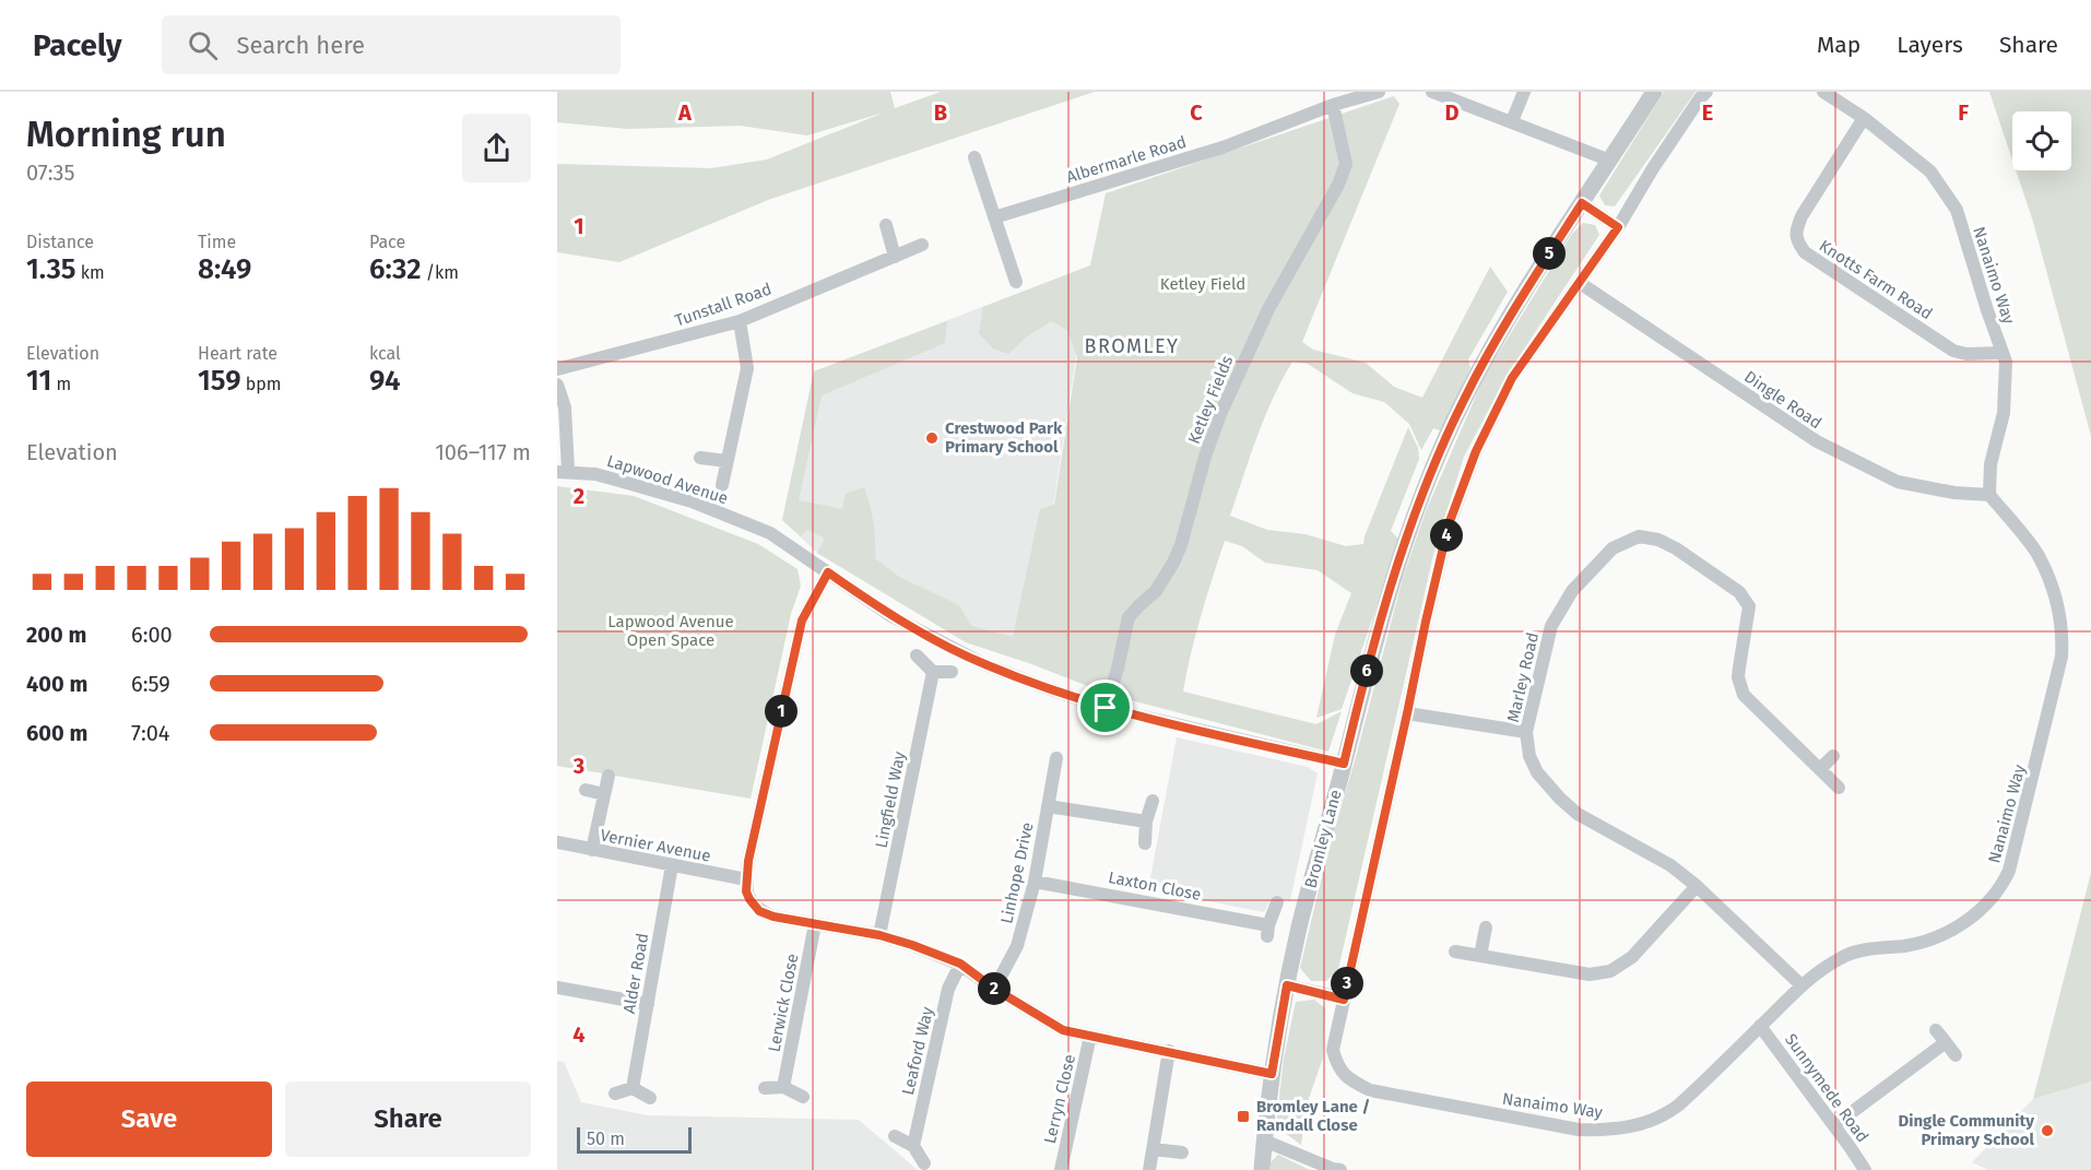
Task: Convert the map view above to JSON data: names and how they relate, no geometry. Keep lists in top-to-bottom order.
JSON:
{
  "streets": {
    "street": [
      "Albermarle Road",
      "Nanaimo Way",
      "Knotts Farm Road",
      "Tunstall Road",
      "Ketley Fields",
      "Dingle Road",
      "Lapwood Avenue",
      "Marley Road",
      "Lingfield Way",
      "Bromley Lane",
      "Vernier Avenue",
      "Linhope Drive",
      "Laxton Close",
      "Alder Road",
      "Lerwick Close",
      "Leaford Way",
      "Sunnymede Road",
      "Lerryn Close"
    ]
  },
  "crossings": [
    ["Albermarle Road", "Ketley Fields"],
    ["Nanaimo Way", "Knotts Farm Road"],
    ["Nanaimo Way", "Dingle Road"],
    ["Nanaimo Way", "Marley Road"],
    ["Nanaimo Way", "Sunnymede Road"],
    ["Ketley Fields", "Lapwood Avenue"],
    ["Lapwood Avenue", "Bromley Lane"],
    ["Vernier Avenue", "Alder Road"],
    ["Linhope Drive", "Laxton Close"]
  ],
  "districts": ["BROMLEY"],
  "parks": ["Ketley Field", "Lapwood Avenue Open Space"],
  "places": {
    "other": ["Crestwood Park Primary School", "Dingle Community Primary School"],
    "transit": ["Bromley Lane / Randall Close"]
  },
  "scale_bar": "50 m",
  "page": {
    "header": "Pacely",
    "search": "Search here",
    "nav": ["Map", "Layers", "Share"],
    "heading": ["Morning run", "07:35"],
    "stats": [
      ["Distance", "1.35 km"],
      ["Time", "8:49"],
      ["Pace", "6:32 /km"],
      ["Elevation", "11 m"],
      ["Heart rate", "159 bpm"],
      ["kcal", "94"]
    ],
    "pins": [
      "5",
      "4",
      "6",
      "1",
      "3",
      "2"
    ],
    "chart": ["Elevation", "106–117 m"],
    "list": [
      {
        "name": "200 m",
        "note": "6:00"
      },
      {
        "name": "400 m",
        "note": "6:59"
      },
      {
        "name": "600 m",
        "note": "7:04"
      }
    ],
    "buttons": ["Save", "Share"],
    "scale": "50 m"
  },
  "grid": {
    "columns": [
      "A",
      "B",
      "C",
      "D",
      "E",
      "F"
    ],
    "rows": [
      "1",
      "2",
      "3",
      "4"
    ]
  }
}
